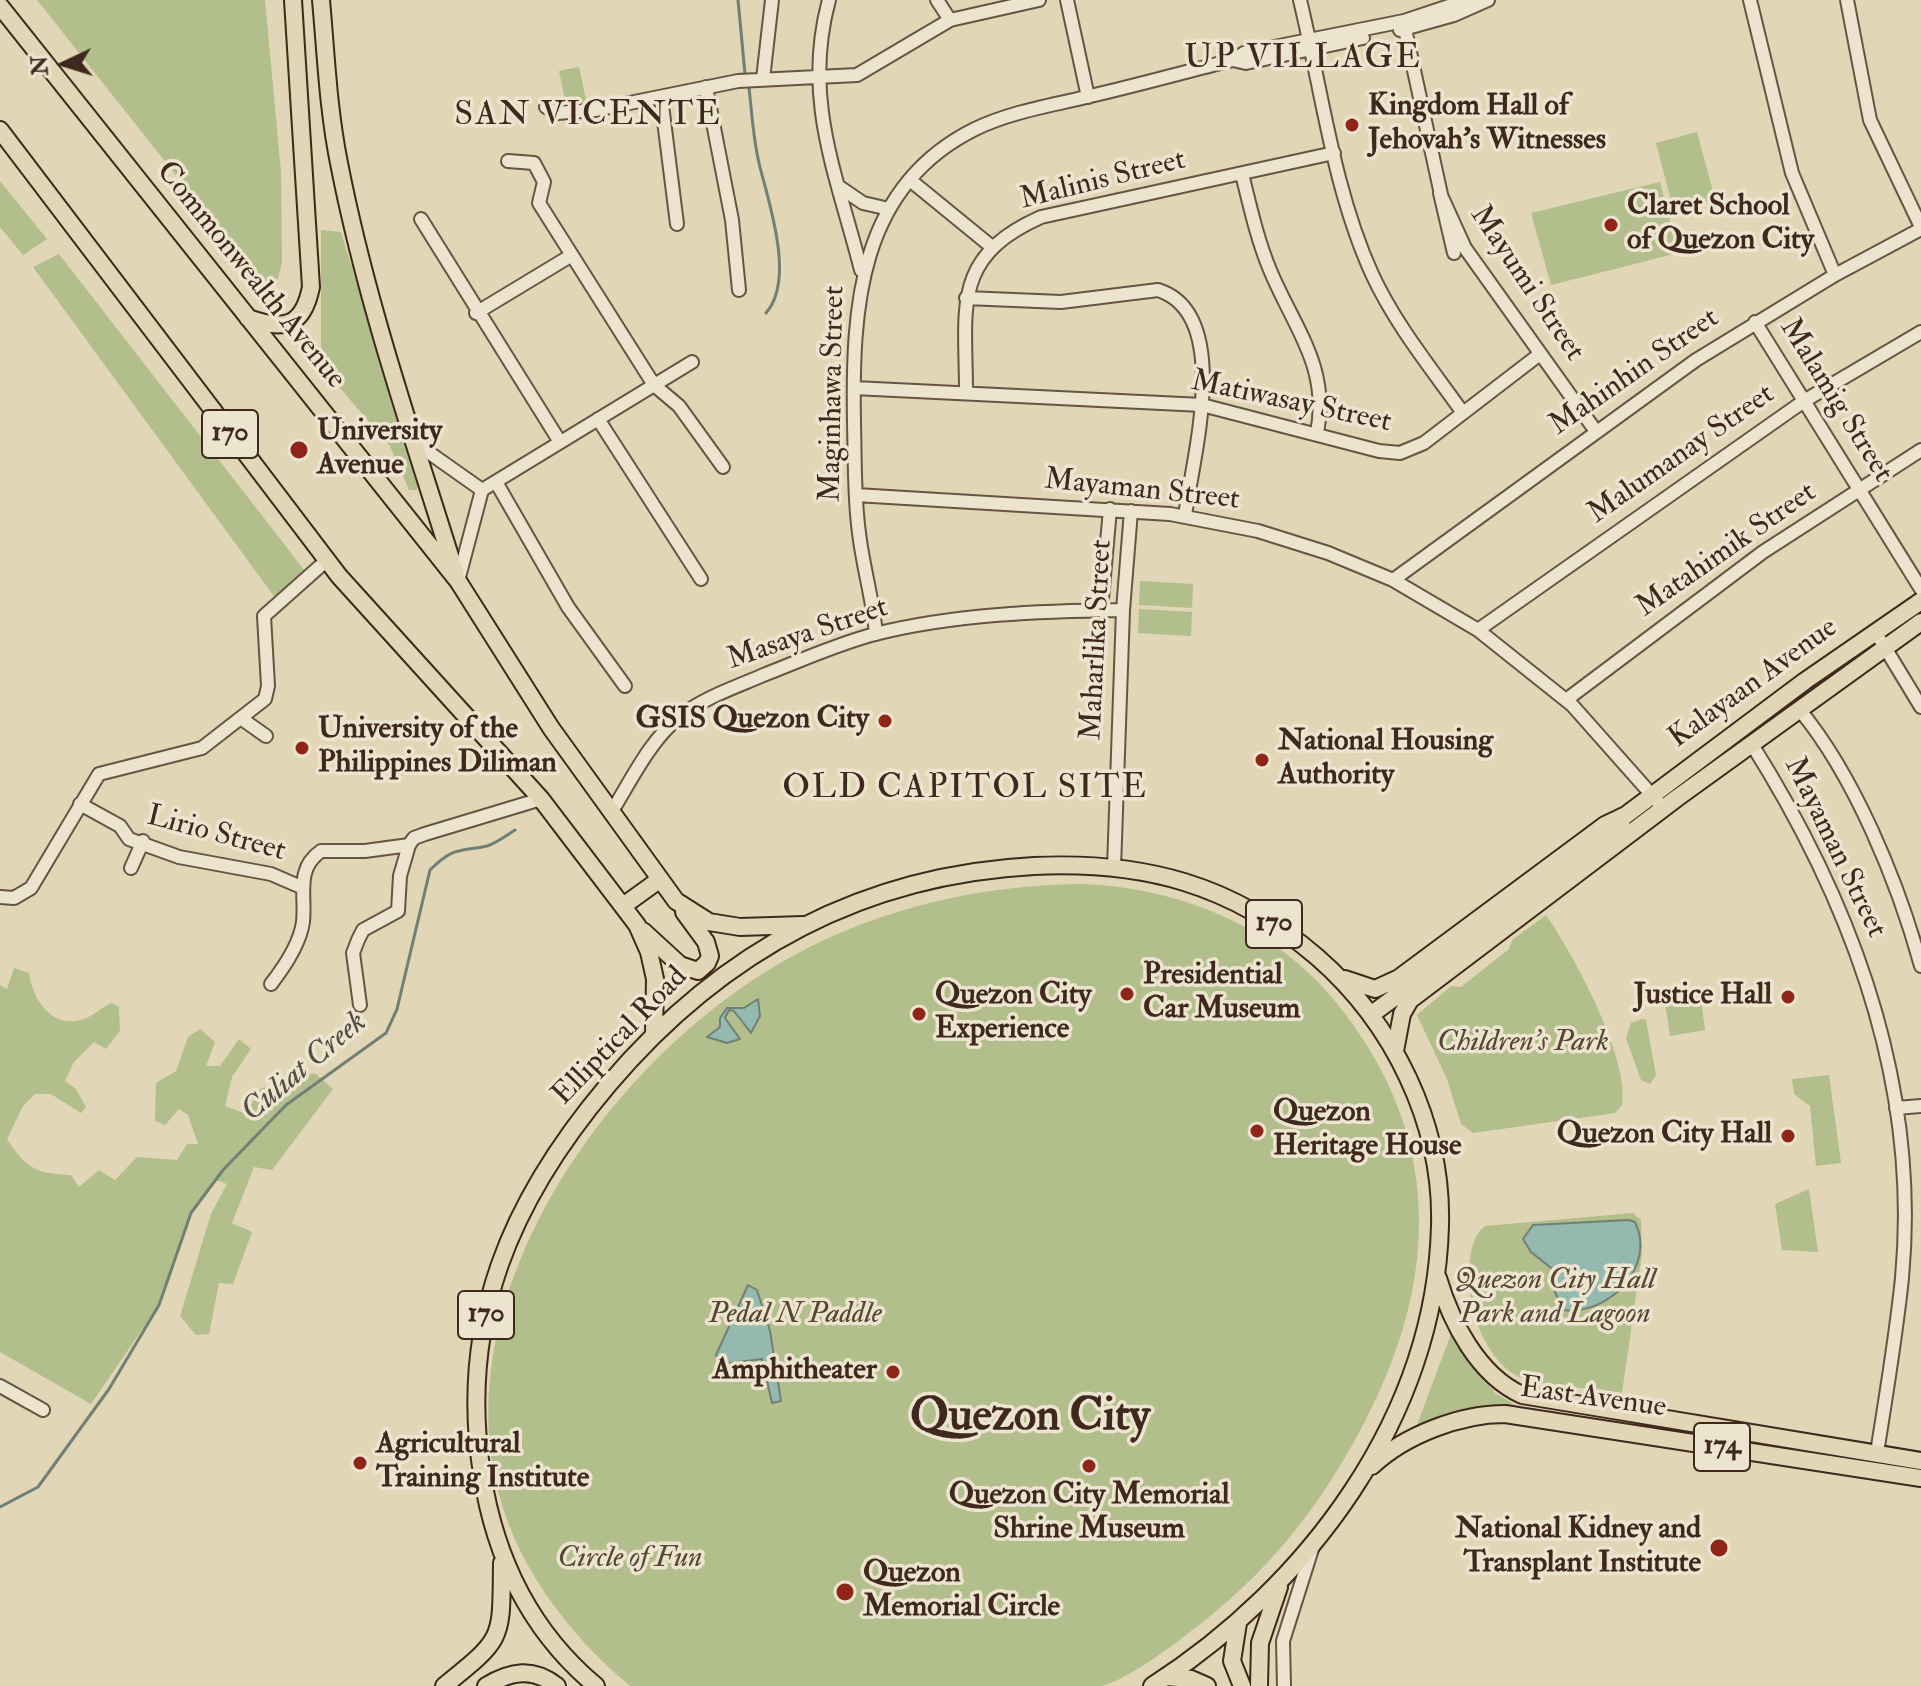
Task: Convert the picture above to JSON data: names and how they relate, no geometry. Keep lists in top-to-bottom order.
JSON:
{
  "streets": {
    "main road": [
      "Commonwealth Avenue",
      "170",
      "Kalayaan Avenue",
      "Elliptical Road",
      "East Avenue",
      "174"
    ],
    "street": [
      "Malinis Street",
      "Mayumi Street",
      "Mahinhin Street",
      "Maginhawa Street",
      "Malamig Street",
      "Matiwasay Street",
      "Malumanay Street",
      "Mayaman Street",
      "Matahimik Street",
      "Masaya Street",
      "Maharlika Street",
      "Lirio Street"
    ]
  },
  "crossings": [
    ["Malinis Street", "Matiwasay Street"],
    ["Commonwealth Avenue", "Masaya Street"],
    ["Commonwealth Avenue", "Elliptical Road"],
    ["Mayumi Street", "Mahinhin Street"],
    ["Mayumi Street", "Maginhawa Street"],
    ["Mayumi Street", "Matiwasay Street"],
    ["Mahinhin Street", "Malamig Street"],
    ["Mahinhin Street", "Mayaman Street"],
    ["Maginhawa Street", "Matiwasay Street"],
    ["Maginhawa Street", "Mayaman Street"],
    ["Maginhawa Street", "Masaya Street"],
    ["Malamig Street", "Malumanay Street"],
    ["Malamig Street", "Matahimik Street"],
    ["170", "Elliptical Road"],
    ["Malumanay Street", "Mayaman Street"],
    ["Mayaman Street", "Matahimik Street"],
    ["Mayaman Street", "Maharlika Street"],
    ["Mayaman Street", "Kalayaan Avenue"],
    ["Mayaman Street", "East Avenue"],
    ["Masaya Street", "Maharlika Street"],
    ["Maharlika Street", "Elliptical Road"],
    ["Kalayaan Avenue", "Elliptical Road"],
    ["Elliptical Road", "East Avenue"]
  ],
  "districts": [
    "UP VILLAGE",
    "SAN VICENTE",
    "OLD CAPITOL SITE",
    "Quezon City"
  ],
  "water": ["Culiat Creek"],
  "parks": [
    "Children's Park",
    "Quezon City Hall Park and Lagoon",
    "Pedal N Paddle",
    "Circle of Fun"
  ],
  "places": [
    "Kingdom Hall of Jehovah's Witnesses",
    "Claret School of Quezon City",
    "University Avenue",
    "GSIS Quezon City",
    "University of the Philippines Diliman",
    "National Housing Authority",
    "Presidential Car Museum",
    "Justice Hall",
    "Quezon City Experience",
    "Quezon Heritage House",
    "Quezon City Hall",
    "Amphitheater",
    "Agricultural Training Institute",
    "Quezon City Memorial Shrine Museum",
    "National Kidney and Transplant Institute",
    "Quezon Memorial Circle"
  ],
  "north": "left"
}
